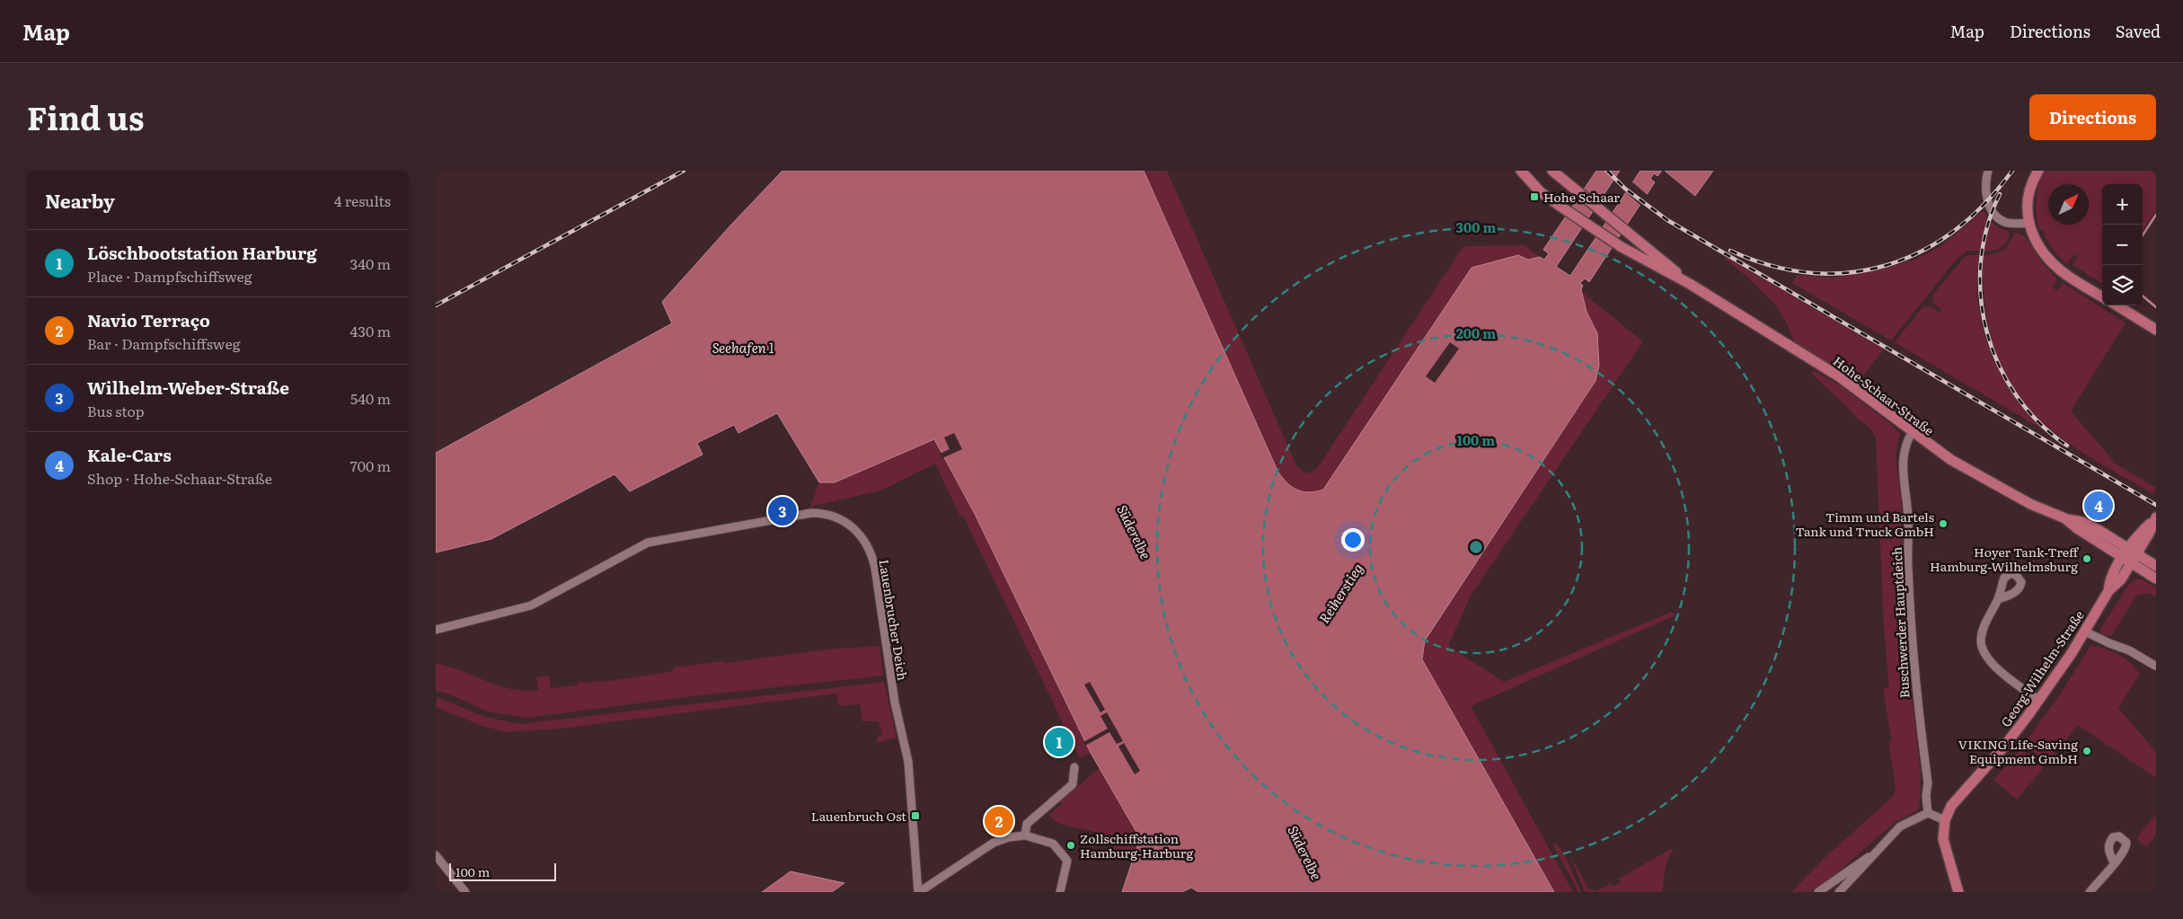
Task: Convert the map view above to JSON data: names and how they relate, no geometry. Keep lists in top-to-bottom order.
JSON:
{
  "streets": {
    "main road": ["Hohe-Schaar-Straße", "Georg-Wilhelm-Straße"],
    "street": ["Lauenbrucher Deich", "Buschwerder Hauptdeich"]
  },
  "crossings": [
    ["Hohe-Schaar-Straße", "Buschwerder Hauptdeich"],
    ["Hohe-Schaar-Straße", "Georg-Wilhelm-Straße"]
  ],
  "water": ["Seehafen 1", "Süderelbe", "Reiherstieg"],
  "places": {
    "transit": ["Hohe Schaar", "Lauenbruch Ost"],
    "other": [
      "Timm und Bartels Tank und Truck GmbH",
      "Hoyer Tank-Treff Hamburg-Wilhelmsburg",
      "VIKING Life-Saving Equipment GmbH",
      "Zollschiffstation Hamburg-Harburg"
    ]
  },
  "scale_bar": "100 m",
  "north": "top right",
  "page": {
    "header": "Map",
    "nav": ["Map", "Directions", "Saved"],
    "title": "Find us",
    "buttons": "Directions",
    "heading": ["Nearby", "4 results"],
    "map_buttons": ["+", "−"],
    "list": [
      {
        "mark": "1",
        "name": "Löschbootstation Harburg",
        "note": "Place · Dampfschiffsweg",
        "value": "340 m"
      },
      {
        "mark": "2",
        "name": "Navio Terraço",
        "note": "Bar · Dampfschiffsweg",
        "value": "430 m"
      },
      {
        "mark": "3",
        "name": "Wilhelm-Weber-Straße",
        "note": "Bus stop",
        "value": "540 m"
      },
      {
        "mark": "4",
        "name": "Kale-Cars",
        "note": "Shop · Hohe-Schaar-Straße",
        "value": "700 m"
      }
    ],
    "pins": [
      "4",
      "3",
      "1",
      "2"
    ],
    "scale": "100 m"
  },
  "rings": ["300 m", "200 m", "100 m"]
}
